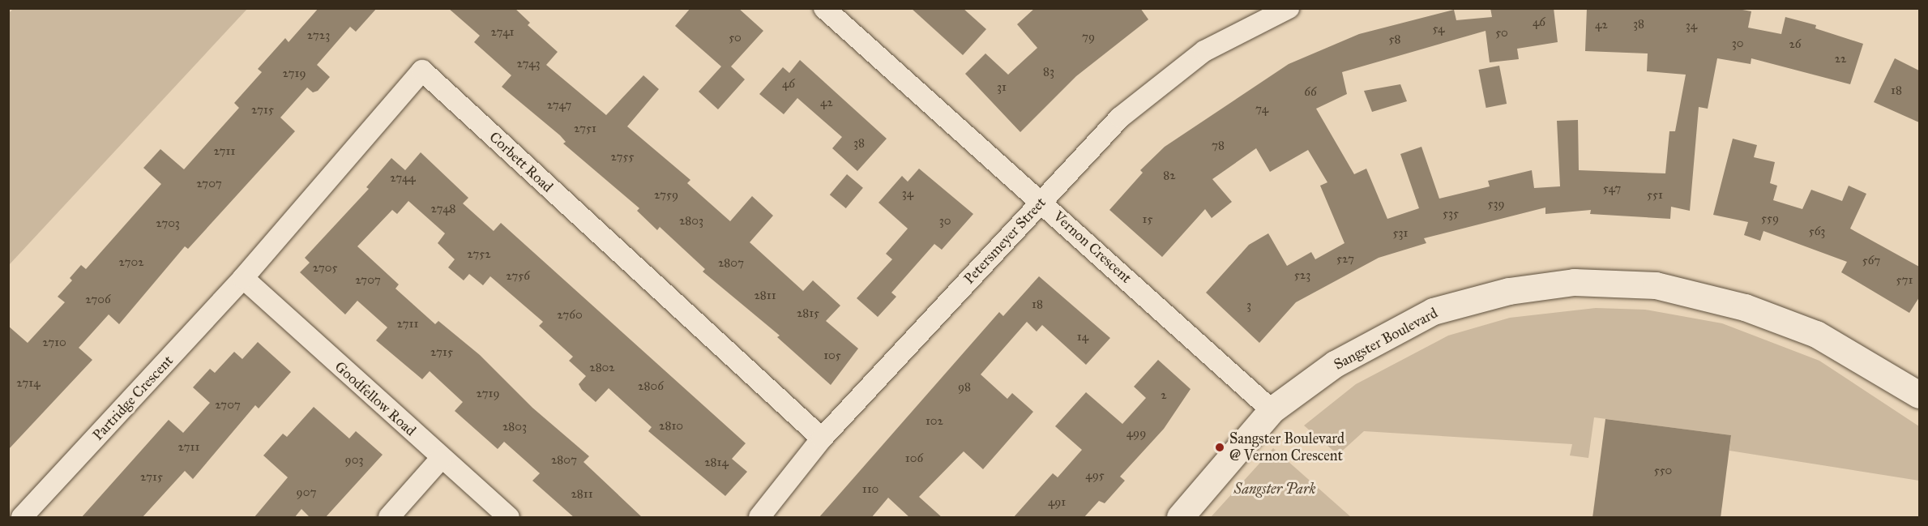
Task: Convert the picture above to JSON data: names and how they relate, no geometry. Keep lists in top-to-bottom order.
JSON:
{
  "streets": {
    "street": [
      "Corbett Road",
      "Petersmeyer Street",
      "Vernon Crescent",
      "Sangster Boulevard",
      "Partridge Crescent",
      "Goodfellow Road"
    ]
  },
  "crossings": [
    ["Corbett Road", "Petersmeyer Street"],
    ["Corbett Road", "Partridge Crescent"],
    ["Corbett Road", "Goodfellow Road"],
    ["Petersmeyer Street", "Vernon Crescent"],
    ["Vernon Crescent", "Sangster Boulevard"],
    ["Partridge Crescent", "Goodfellow Road"]
  ],
  "parks": ["Sangster Park"],
  "places": ["Sangster Boulevard @ Vernon Crescent"],
  "house_numbers": [
    "46",
    "38",
    "42",
    "34",
    "54",
    "2741",
    "50",
    "2723",
    "79",
    "50",
    "58",
    "30",
    "26",
    "22",
    "2743",
    "83",
    "2719",
    "46",
    "31",
    "18",
    "66",
    "42",
    "2747",
    "74",
    "2715",
    "2751",
    "38",
    "78",
    "2711",
    "2755",
    "82",
    "2744",
    "2707",
    "547",
    "34",
    "2759",
    "551",
    "539",
    "2748",
    "535",
    "559",
    "15",
    "2803",
    "30",
    "2703",
    "563",
    "531",
    "2752",
    "527",
    "567",
    "2702",
    "2807",
    "2705",
    "523",
    "2756",
    "2707",
    "571",
    "2811",
    "2706",
    "18",
    "3",
    "2815",
    "2760",
    "2711",
    "14",
    "2710",
    "2715",
    "105",
    "2802",
    "2714",
    "2806",
    "98",
    "2719",
    "2",
    "2707",
    "102",
    "2810",
    "2803",
    "499",
    "2711",
    "106",
    "903",
    "2807",
    "2814",
    "550",
    "495",
    "2715",
    "110",
    "907",
    "2811",
    "491"
  ]
}
